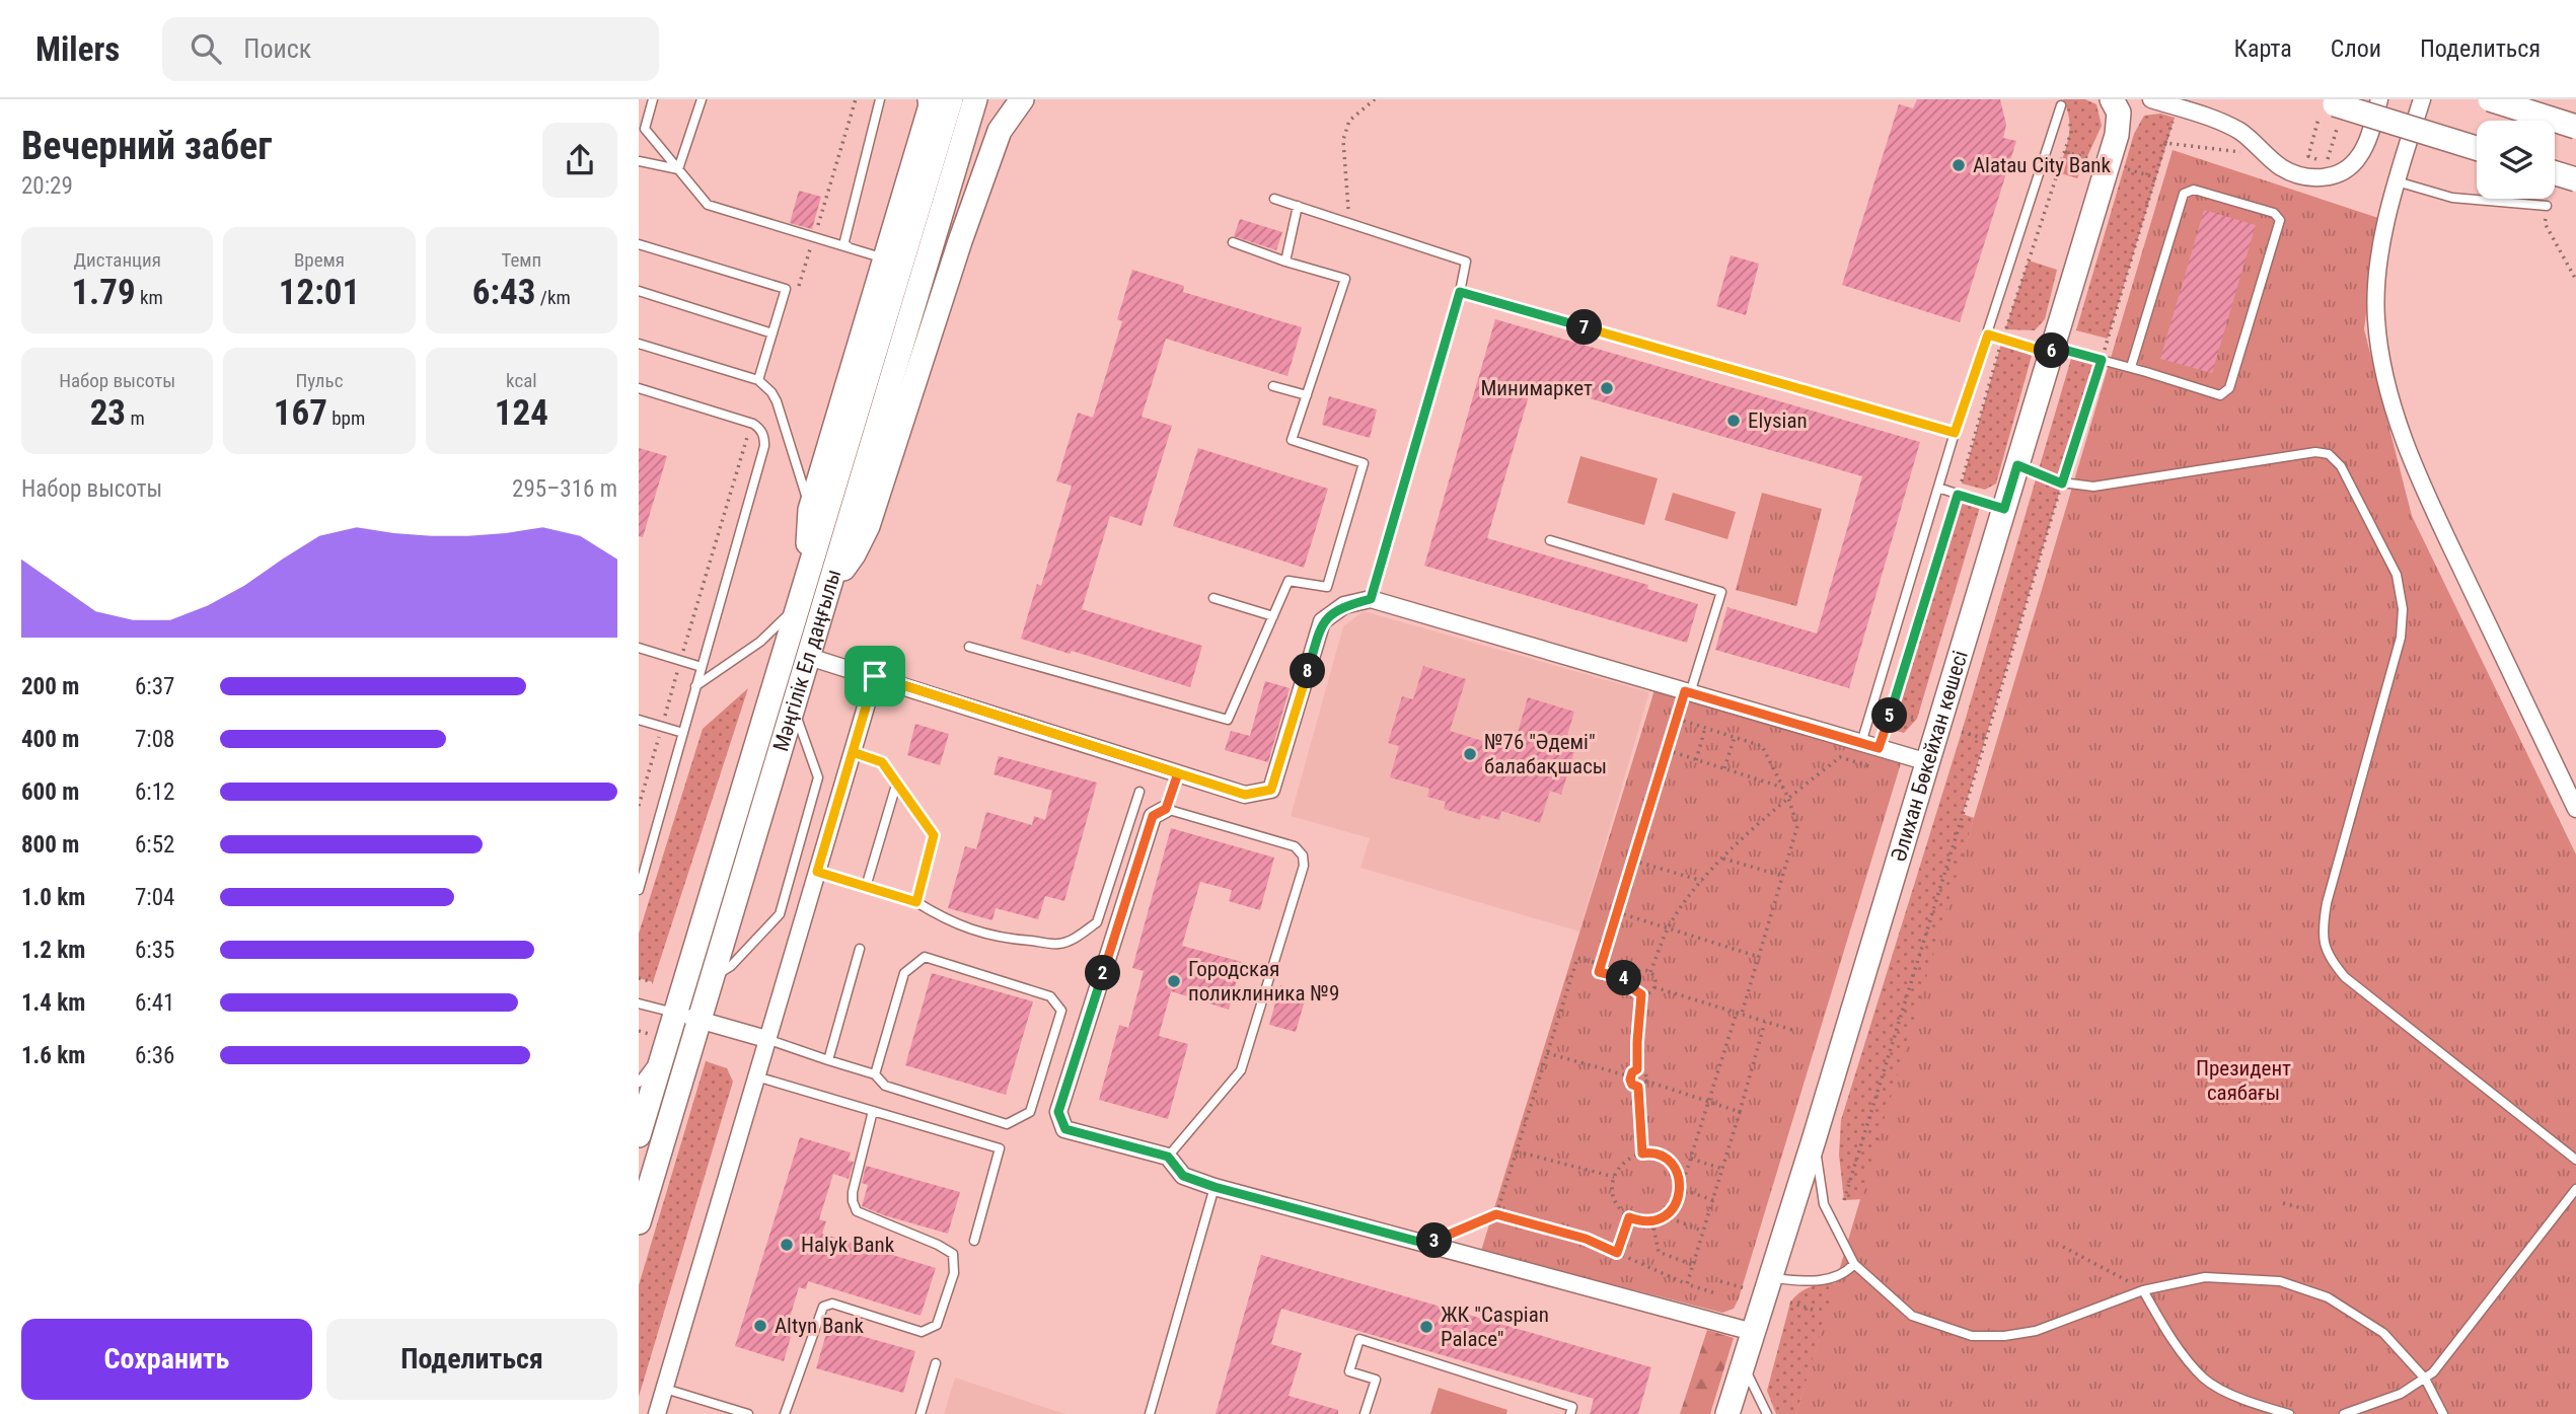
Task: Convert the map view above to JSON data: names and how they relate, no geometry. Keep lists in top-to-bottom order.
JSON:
{
  "streets": {
    "main road": ["Мәңгілік Ел даңғылы", "Әлихан Бөкейхан көшесі"]
  },
  "parks": ["Президент саябағы"],
  "places": [
    "Alatau City Bank",
    "Минимаркет",
    "Elysian",
    "№76 \"Әдемі\" балабақшасы",
    "Городская поликлиника №9",
    "Halyk Bank",
    "Altyn Bank",
    "ЖК \"Caspian Palace\""
  ],
  "page": {
    "header": "Milers",
    "search": "Поиск",
    "nav": ["Карта", "Слои", "Поделиться"],
    "heading": ["Вечерний забег", "20:29"],
    "stats": [
      ["Дистанция", "1.79 km"],
      ["Время", "12:01"],
      ["Темп", "6:43 /km"],
      ["Набор высоты", "23 m"],
      ["Пульс", "167 bpm"],
      ["kcal", "124"]
    ],
    "pins": [
      "7",
      "6",
      "8",
      "5",
      "2",
      "4",
      "3"
    ],
    "chart": ["Набор высоты", "295–316 m"],
    "list": [
      {
        "name": "200 m",
        "note": "6:37"
      },
      {
        "name": "400 m",
        "note": "7:08"
      },
      {
        "name": "600 m",
        "note": "6:12"
      },
      {
        "name": "800 m",
        "note": "6:52"
      },
      {
        "name": "1.0 km",
        "note": "7:04"
      },
      {
        "name": "1.2 km",
        "note": "6:35"
      },
      {
        "name": "1.4 km",
        "note": "6:41"
      },
      {
        "name": "1.6 km",
        "note": "6:36"
      }
    ],
    "buttons": ["Сохранить", "Поделиться"]
  }
}
